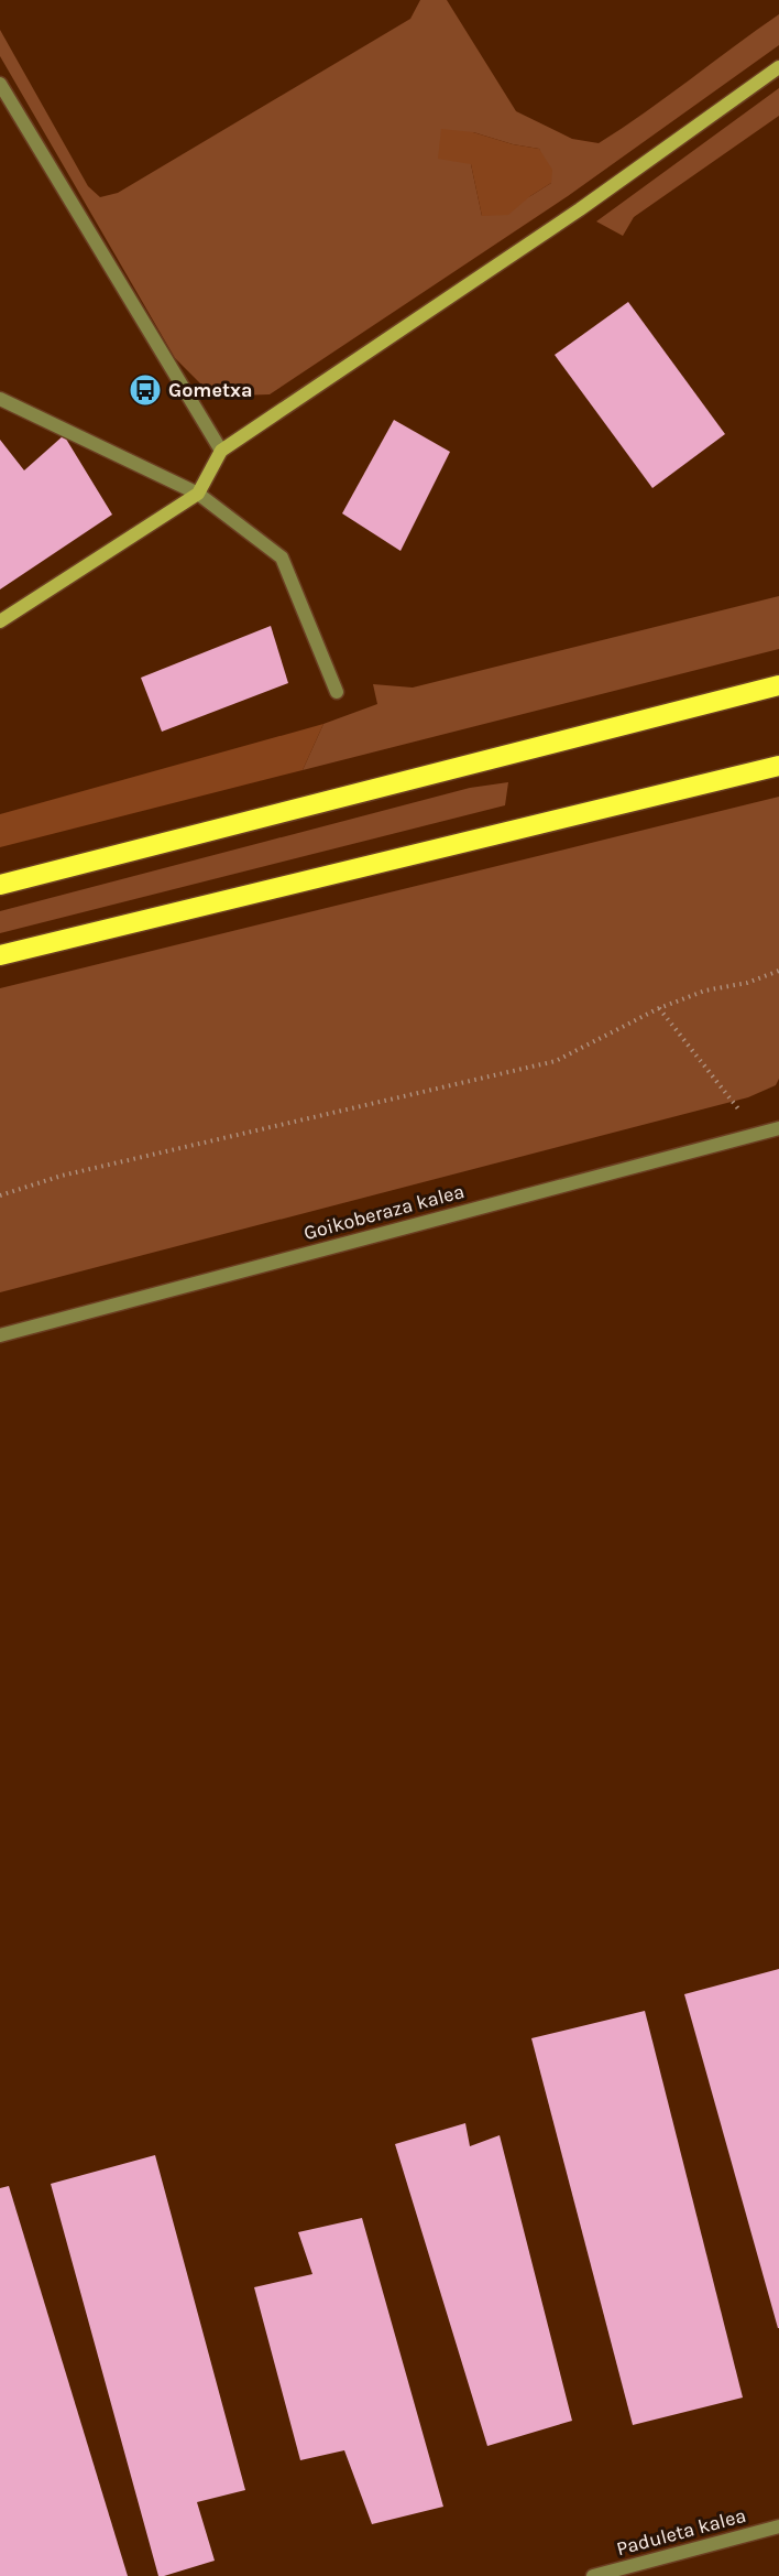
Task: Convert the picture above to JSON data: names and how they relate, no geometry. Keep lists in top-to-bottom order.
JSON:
{
  "streets": {
    "street": ["Goikoberaza kalea", "Paduleta kalea"]
  },
  "places": {
    "bus stop": ["Gometxa"]
  }
}
